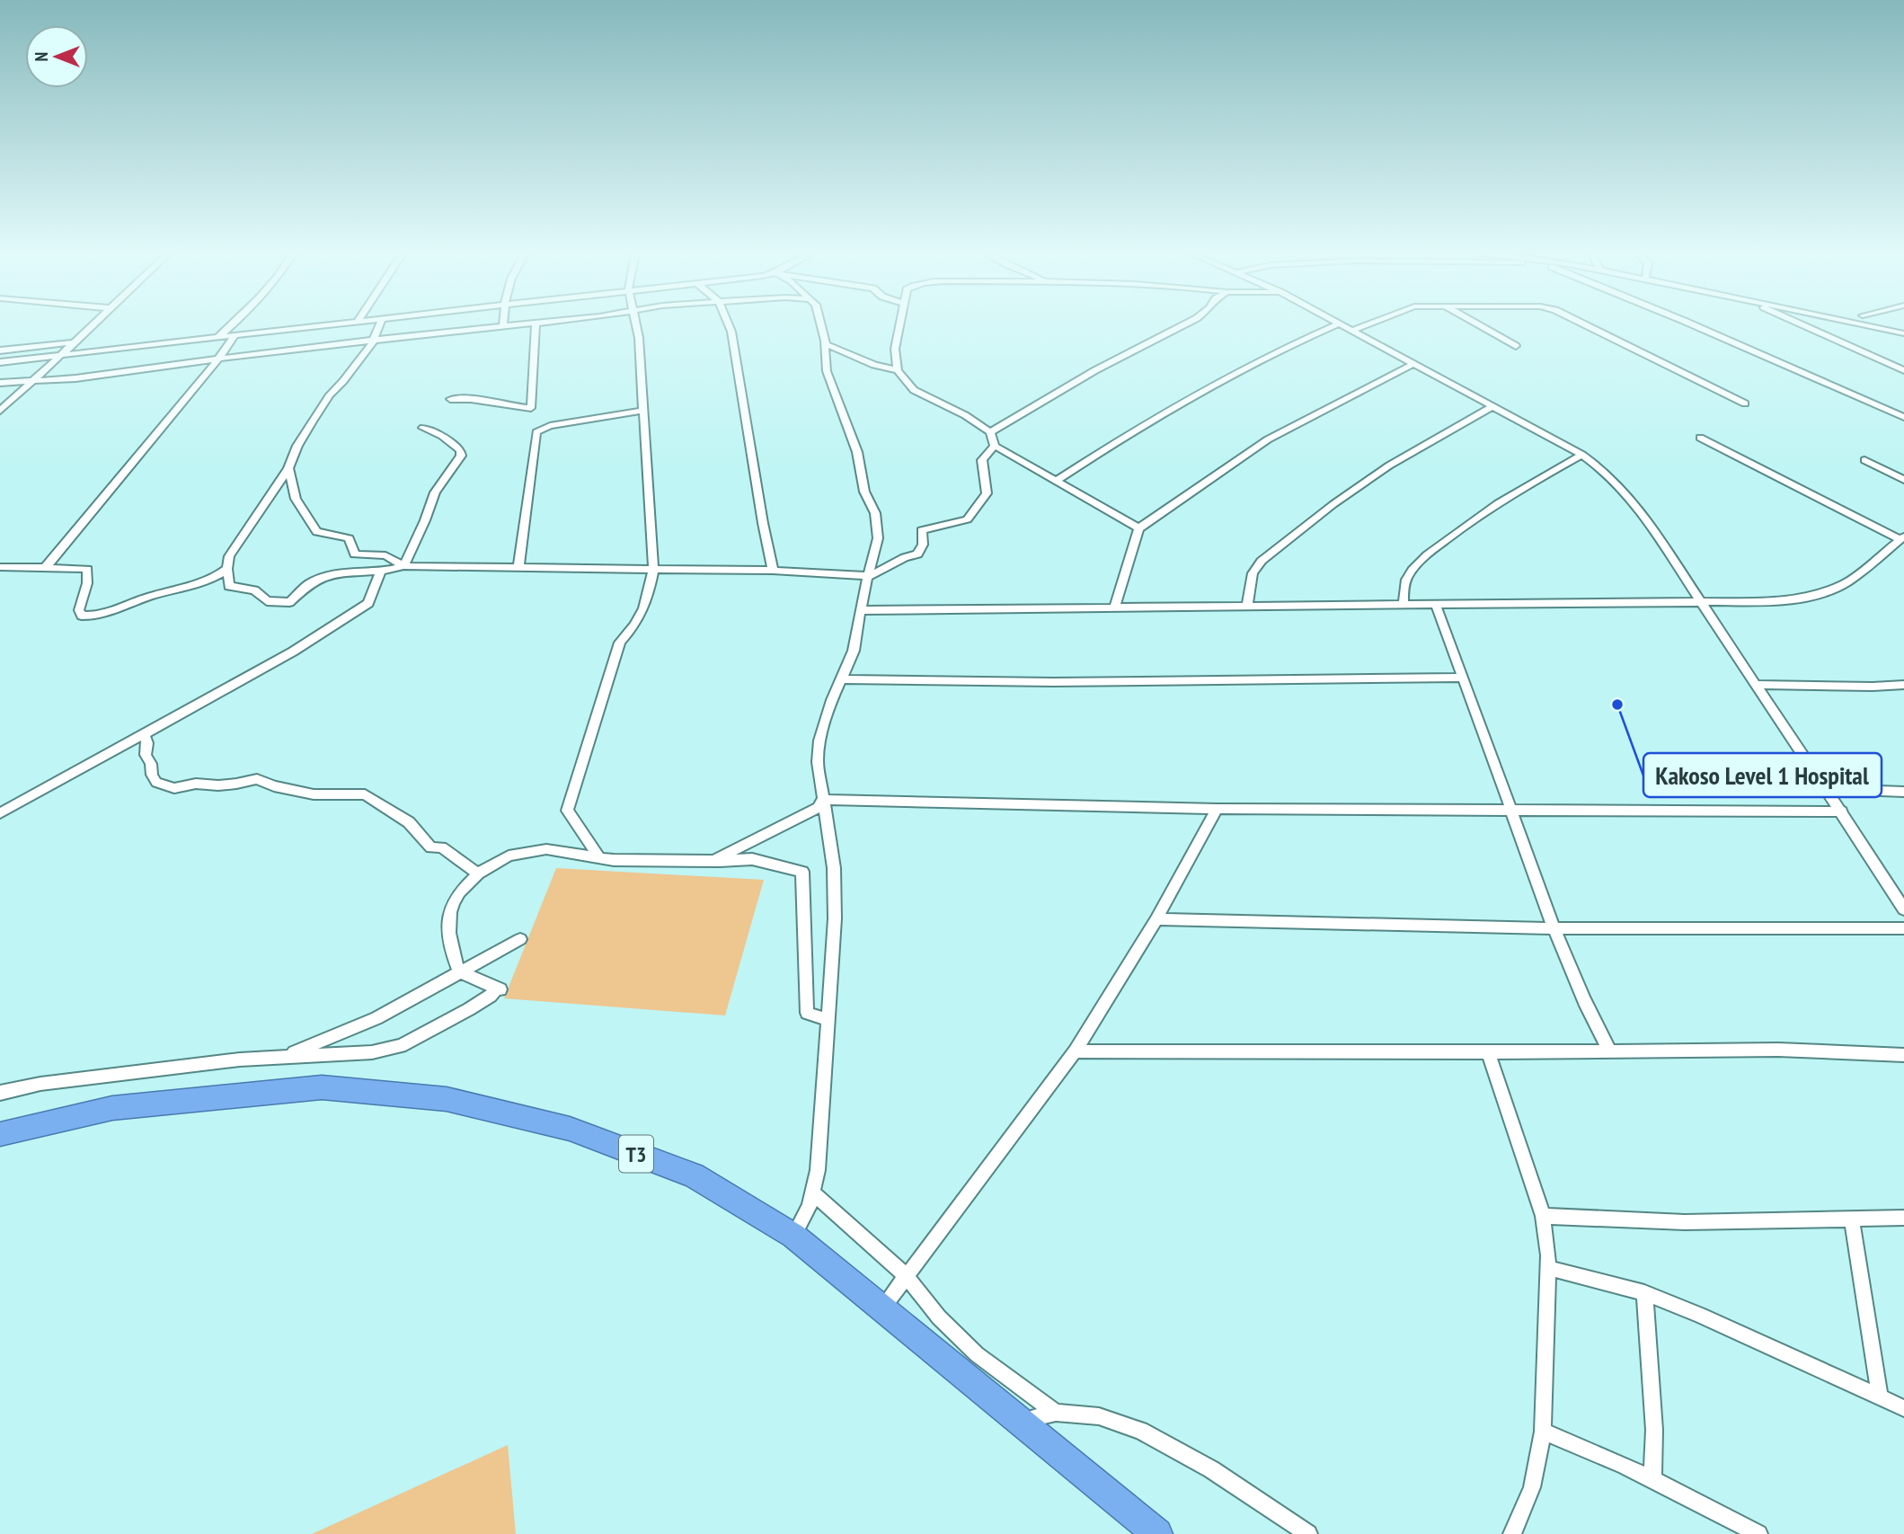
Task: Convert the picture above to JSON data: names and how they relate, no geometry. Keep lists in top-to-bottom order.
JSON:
{
  "streets": {
    "highway": ["T3"]
  },
  "places": ["Kakoso Level 1 Hospital"],
  "north": "left"
}
